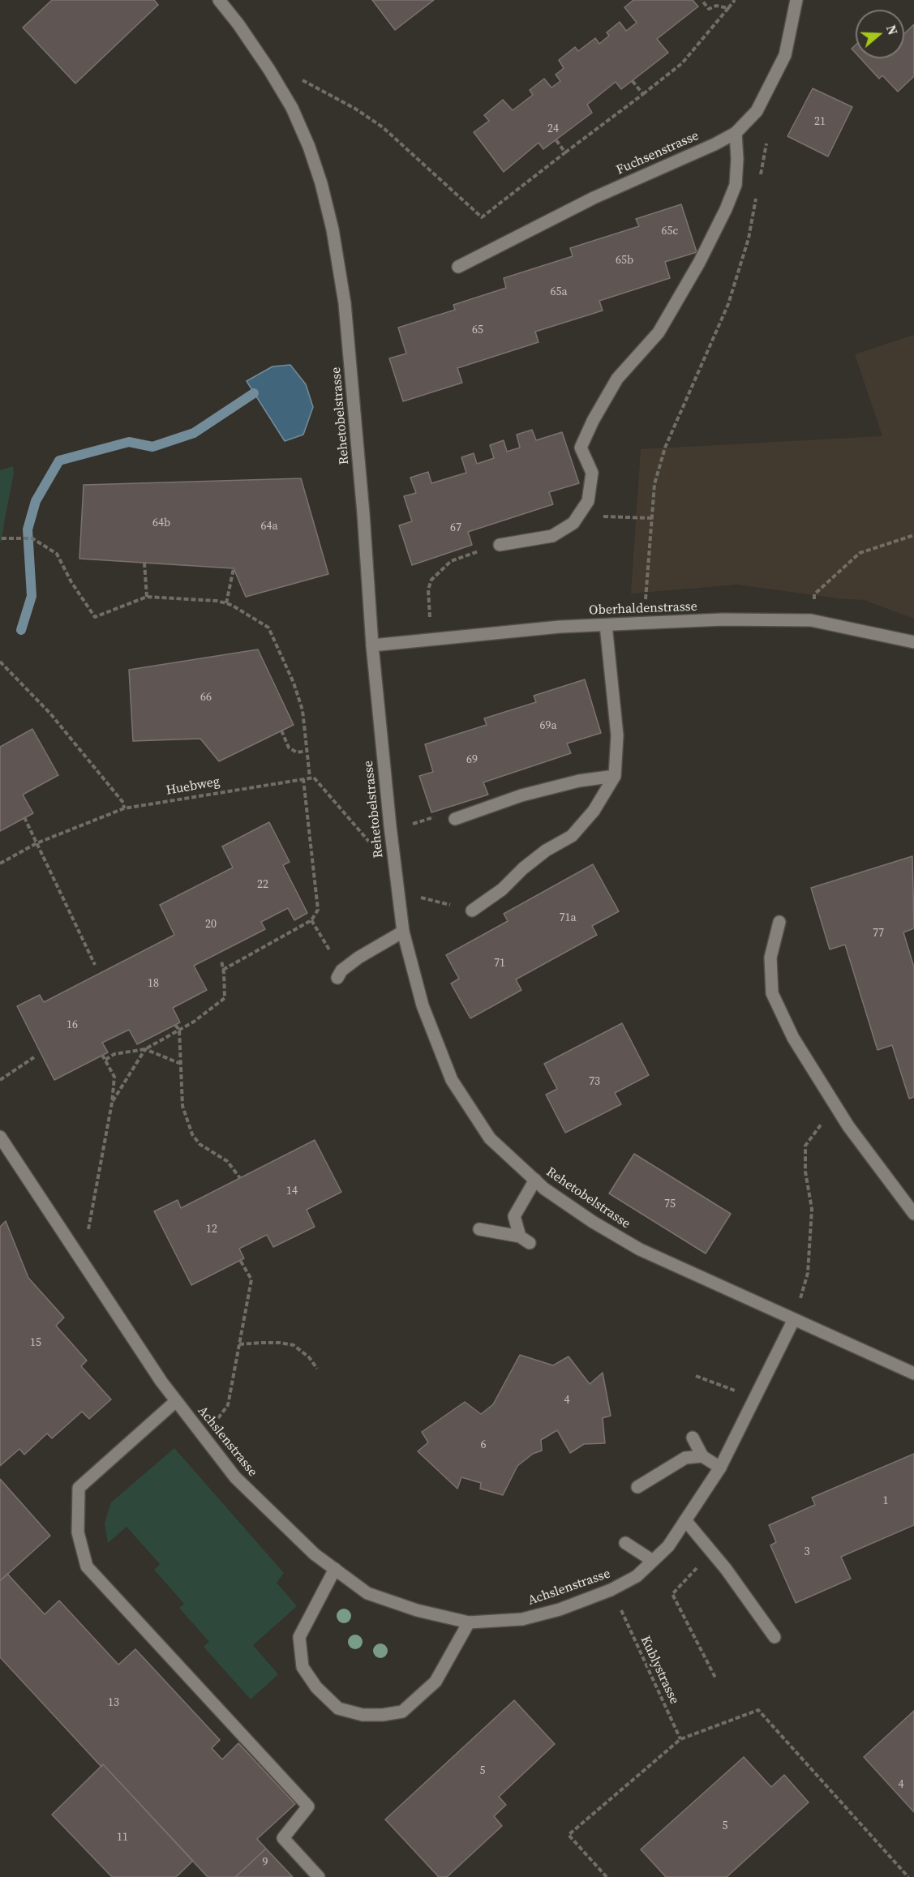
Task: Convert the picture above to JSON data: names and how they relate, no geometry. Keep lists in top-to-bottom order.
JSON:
{
  "streets": {
    "street": [
      "Fuchsenstrasse",
      "Rehetobelstrasse",
      "Oberhaldenstrasse",
      "Achslenstrasse"
    ],
    "path": ["Huebweg", "Kublystrasse"]
  },
  "crossings": [
    ["Rehetobelstrasse", "Oberhaldenstrasse"],
    ["Rehetobelstrasse", "Achslenstrasse"]
  ],
  "house_numbers": [
    "21",
    "24",
    "65c",
    "65b",
    "65a",
    "65",
    "64b",
    "64a",
    "67",
    "66",
    "69a",
    "69",
    "22",
    "71a",
    "20",
    "77",
    "71",
    "18",
    "16",
    "73",
    "14",
    "75",
    "12",
    "15",
    "4",
    "6",
    "1",
    "3",
    "13",
    "5",
    "4",
    "5",
    "11",
    "9"
  ],
  "north": "right"
}
